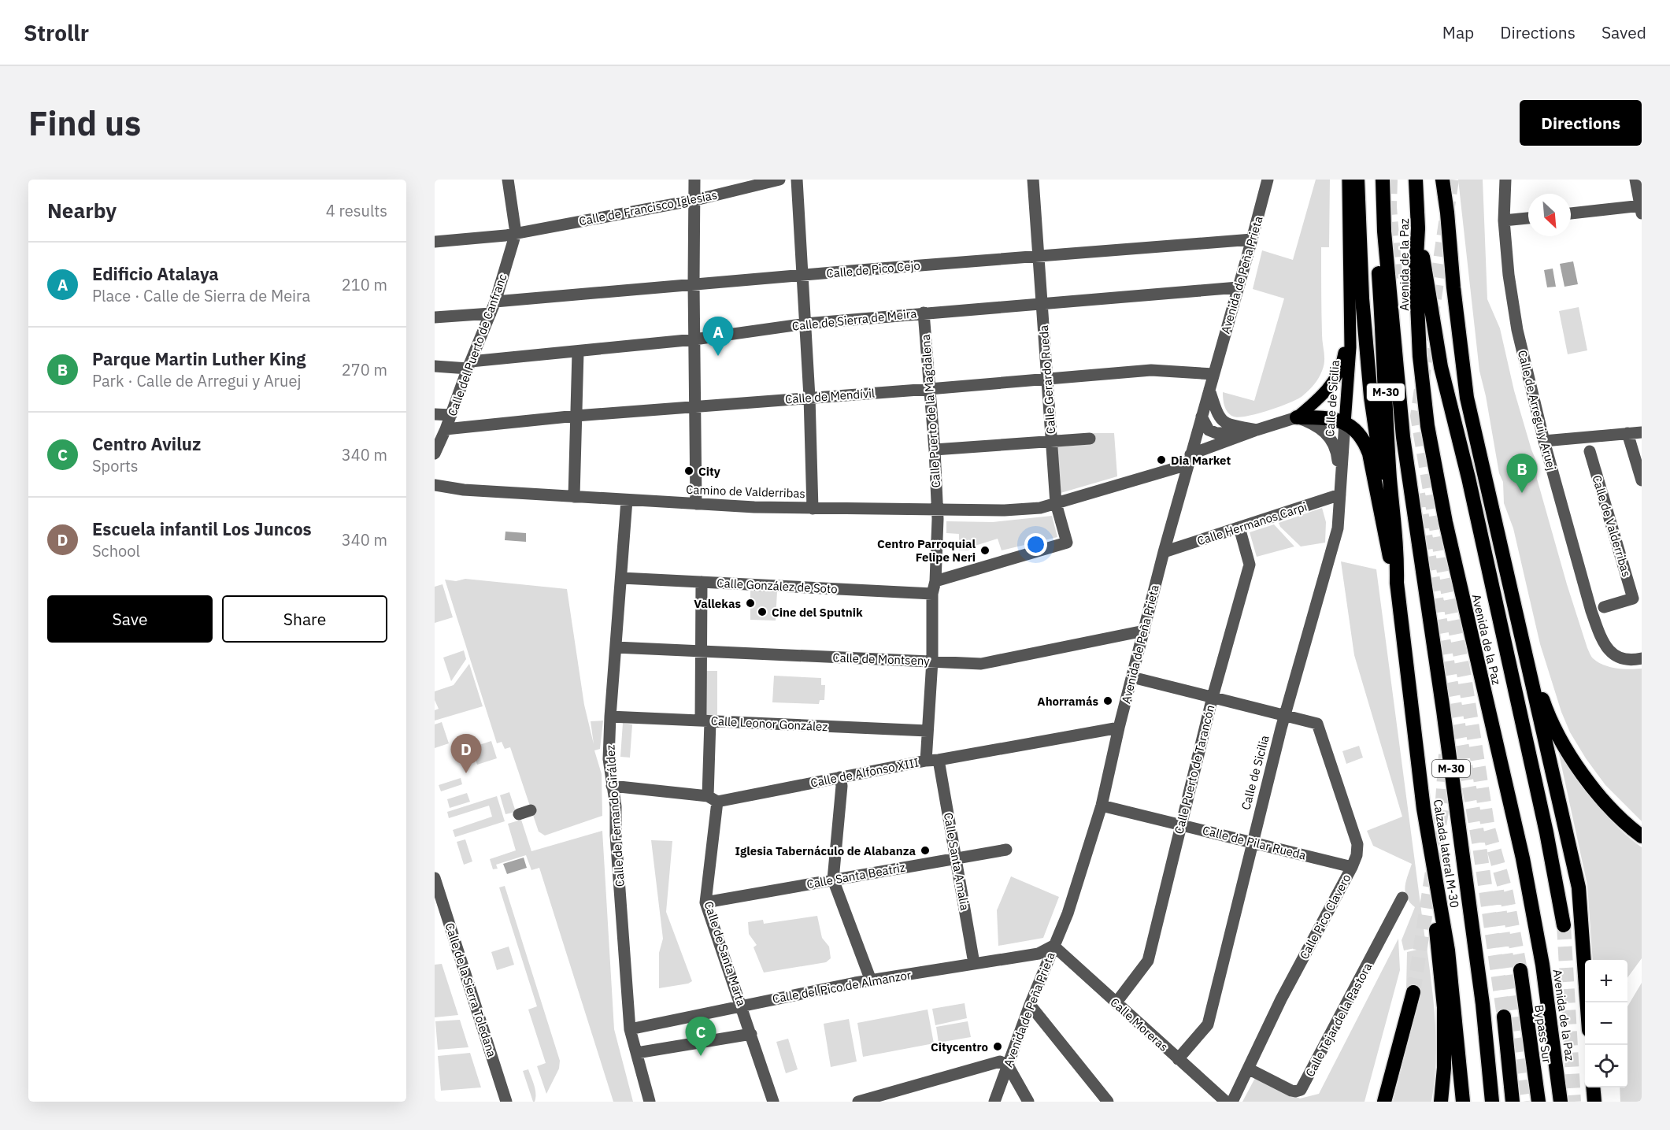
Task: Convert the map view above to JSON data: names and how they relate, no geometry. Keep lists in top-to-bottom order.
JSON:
{
  "streets": {
    "highway": [
      "Avenida de la Paz",
      "M-30",
      "Calzada lateral M-30",
      "Bypass Sur"
    ],
    "main road": ["Calle de Sicilia"],
    "street": [
      "Calle de Francisco Iglesias",
      "Calle de Pico Cejo",
      "Avenida de Peña Prieta",
      "Calle de Sierra de Meira",
      "Calle del Puerto de Canfranc",
      "Calle Gerardo Rueda",
      "Calle de Mendívil",
      "Calle de Arregui y Aruej",
      "Calle Puerto de la Magdalena",
      "Camino de Valderribas",
      "Calle Hermanos Carpi",
      "Calle de Valderribas",
      "Calle González de Soto",
      "Calle de Montseny",
      "Calle Leonor González",
      "Calle Puerto de Tarancón",
      "Calle de Alfonso XIII",
      "Calle de Fernando Giráldez",
      "Calle de Pilar Rueda",
      "Calle Santa Amalia",
      "Calle Santa Beatriz",
      "Calle Pico Clavero",
      "Calle de Santa Marta",
      "Calle del Pico de Almanzor",
      "Calle de la Sierra Toledana",
      "Calle Tejar de la Pastora",
      "Calle Moreras"
    ]
  },
  "crossings": [
    ["Calle de Francisco Iglesias", "Calle del Puerto de Canfranc"],
    ["Avenida de la Paz", "M-30"],
    ["Calle de Pico Cejo", "Avenida de Peña Prieta"],
    ["Calle de Pico Cejo", "Calle del Puerto de Canfranc"],
    ["Calle de Pico Cejo", "Calle Gerardo Rueda"],
    ["Avenida de Peña Prieta", "Calle de Sierra de Meira"],
    ["Avenida de Peña Prieta", "Calle de Mendívil"],
    ["Avenida de Peña Prieta", "Camino de Valderribas"],
    ["Avenida de Peña Prieta", "Calle Hermanos Carpi"],
    ["Avenida de Peña Prieta", "Calle de Montseny"],
    ["Avenida de Peña Prieta", "Calle de Alfonso XIII"],
    ["Avenida de Peña Prieta", "Calle de Pilar Rueda"],
    ["Avenida de Peña Prieta", "Calle del Pico de Almanzor"],
    ["Avenida de Peña Prieta", "Calle Moreras"],
    ["Calle de Sierra de Meira", "Calle del Puerto de Canfranc"],
    ["Calle de Sierra de Meira", "Calle Gerardo Rueda"],
    ["Calle de Sierra de Meira", "Calle Puerto de la Magdalena"],
    ["Calle del Puerto de Canfranc", "Calle de Mendívil"],
    ["Calle Gerardo Rueda", "Calle de Mendívil"],
    ["Calle Gerardo Rueda", "Camino de Valderribas"],
    ["M-30", "Calzada lateral M-30"],
    ["Calle de Mendívil", "Calle Puerto de la Magdalena"],
    ["Calle de Sicilia", "Camino de Valderribas"],
    ["Calle de Sicilia", "Calle Hermanos Carpi"],
    ["Calle de Sicilia", "Calle de Pilar Rueda"],
    ["Calle de Sicilia", "Calle Pico Clavero"],
    ["Calle de Sicilia", "Calle Moreras"],
    ["Calle Puerto de la Magdalena", "Camino de Valderribas"],
    ["Calle Puerto de la Magdalena", "Calle González de Soto"],
    ["Calle Puerto de la Magdalena", "Calle de Montseny"],
    ["Calle Puerto de la Magdalena", "Calle Leonor González"],
    ["Calle Puerto de la Magdalena", "Calle de Alfonso XIII"],
    ["Camino de Valderribas", "Calle de Fernando Giráldez"],
    ["Calle Hermanos Carpi", "Calle Puerto de Tarancón"],
    ["Calle González de Soto", "Calle de Fernando Giráldez"],
    ["Calle González de Soto", "Calle de Santa Marta"],
    ["Calle de Montseny", "Calle de Fernando Giráldez"],
    ["Calle de Montseny", "Calle de Santa Marta"],
    ["Calle Leonor González", "Calle de Fernando Giráldez"],
    ["Calle Leonor González", "Calle de Santa Marta"],
    ["Calle Puerto de Tarancón", "Calle de Pilar Rueda"],
    ["Calle Puerto de Tarancón", "Calle Moreras"],
    ["Calle de Alfonso XIII", "Calle de Fernando Giráldez"],
    ["Calle de Alfonso XIII", "Calle Santa Amalia"],
    ["Calle de Alfonso XIII", "Calle de Santa Marta"],
    ["Calle de Fernando Giráldez", "Calle del Pico de Almanzor"],
    ["Calle de Pilar Rueda", "Calle Pico Clavero"],
    ["Calle Santa Amalia", "Calle Santa Beatriz"],
    ["Calle Santa Amalia", "Calle del Pico de Almanzor"],
    ["Calle Santa Beatriz", "Calle de Santa Marta"],
    ["Calle Pico Clavero", "Calle Tejar de la Pastora"],
    ["Calle de Santa Marta", "Calle del Pico de Almanzor"],
    ["Calle del Pico de Almanzor", "Calle Moreras"]
  ],
  "places": [
    "Dia Market",
    "City",
    "Centro Parroquial Felipe Neri",
    "Vallekas",
    "Cine del Sputnik",
    "Ahorramás",
    "Iglesia Tabernáculo de Alabanza",
    "Citycentro"
  ],
  "north": "bottom right",
  "page": {
    "header": "Strollr",
    "nav": ["Map", "Directions", "Saved"],
    "buttons": [
      "Directions",
      ["Save", "Share"]
    ],
    "title": "Find us",
    "heading": ["Nearby", "4 results"],
    "list": [
      {
        "mark": "A",
        "name": "Edificio Atalaya",
        "note": "Place · Calle de Sierra de Meira",
        "value": "210 m"
      },
      {
        "mark": "B",
        "name": "Parque Martin Luther King",
        "note": "Park · Calle de Arregui y Aruej",
        "value": "270 m"
      },
      {
        "mark": "C",
        "name": "Centro Aviluz",
        "note": "Sports",
        "value": "340 m"
      },
      {
        "mark": "D",
        "name": "Escuela infantil Los Juncos",
        "note": "School",
        "value": "340 m"
      }
    ],
    "pins": [
      "A",
      "B",
      "D",
      "C"
    ],
    "map_buttons": ["+", "−"]
  }
}
